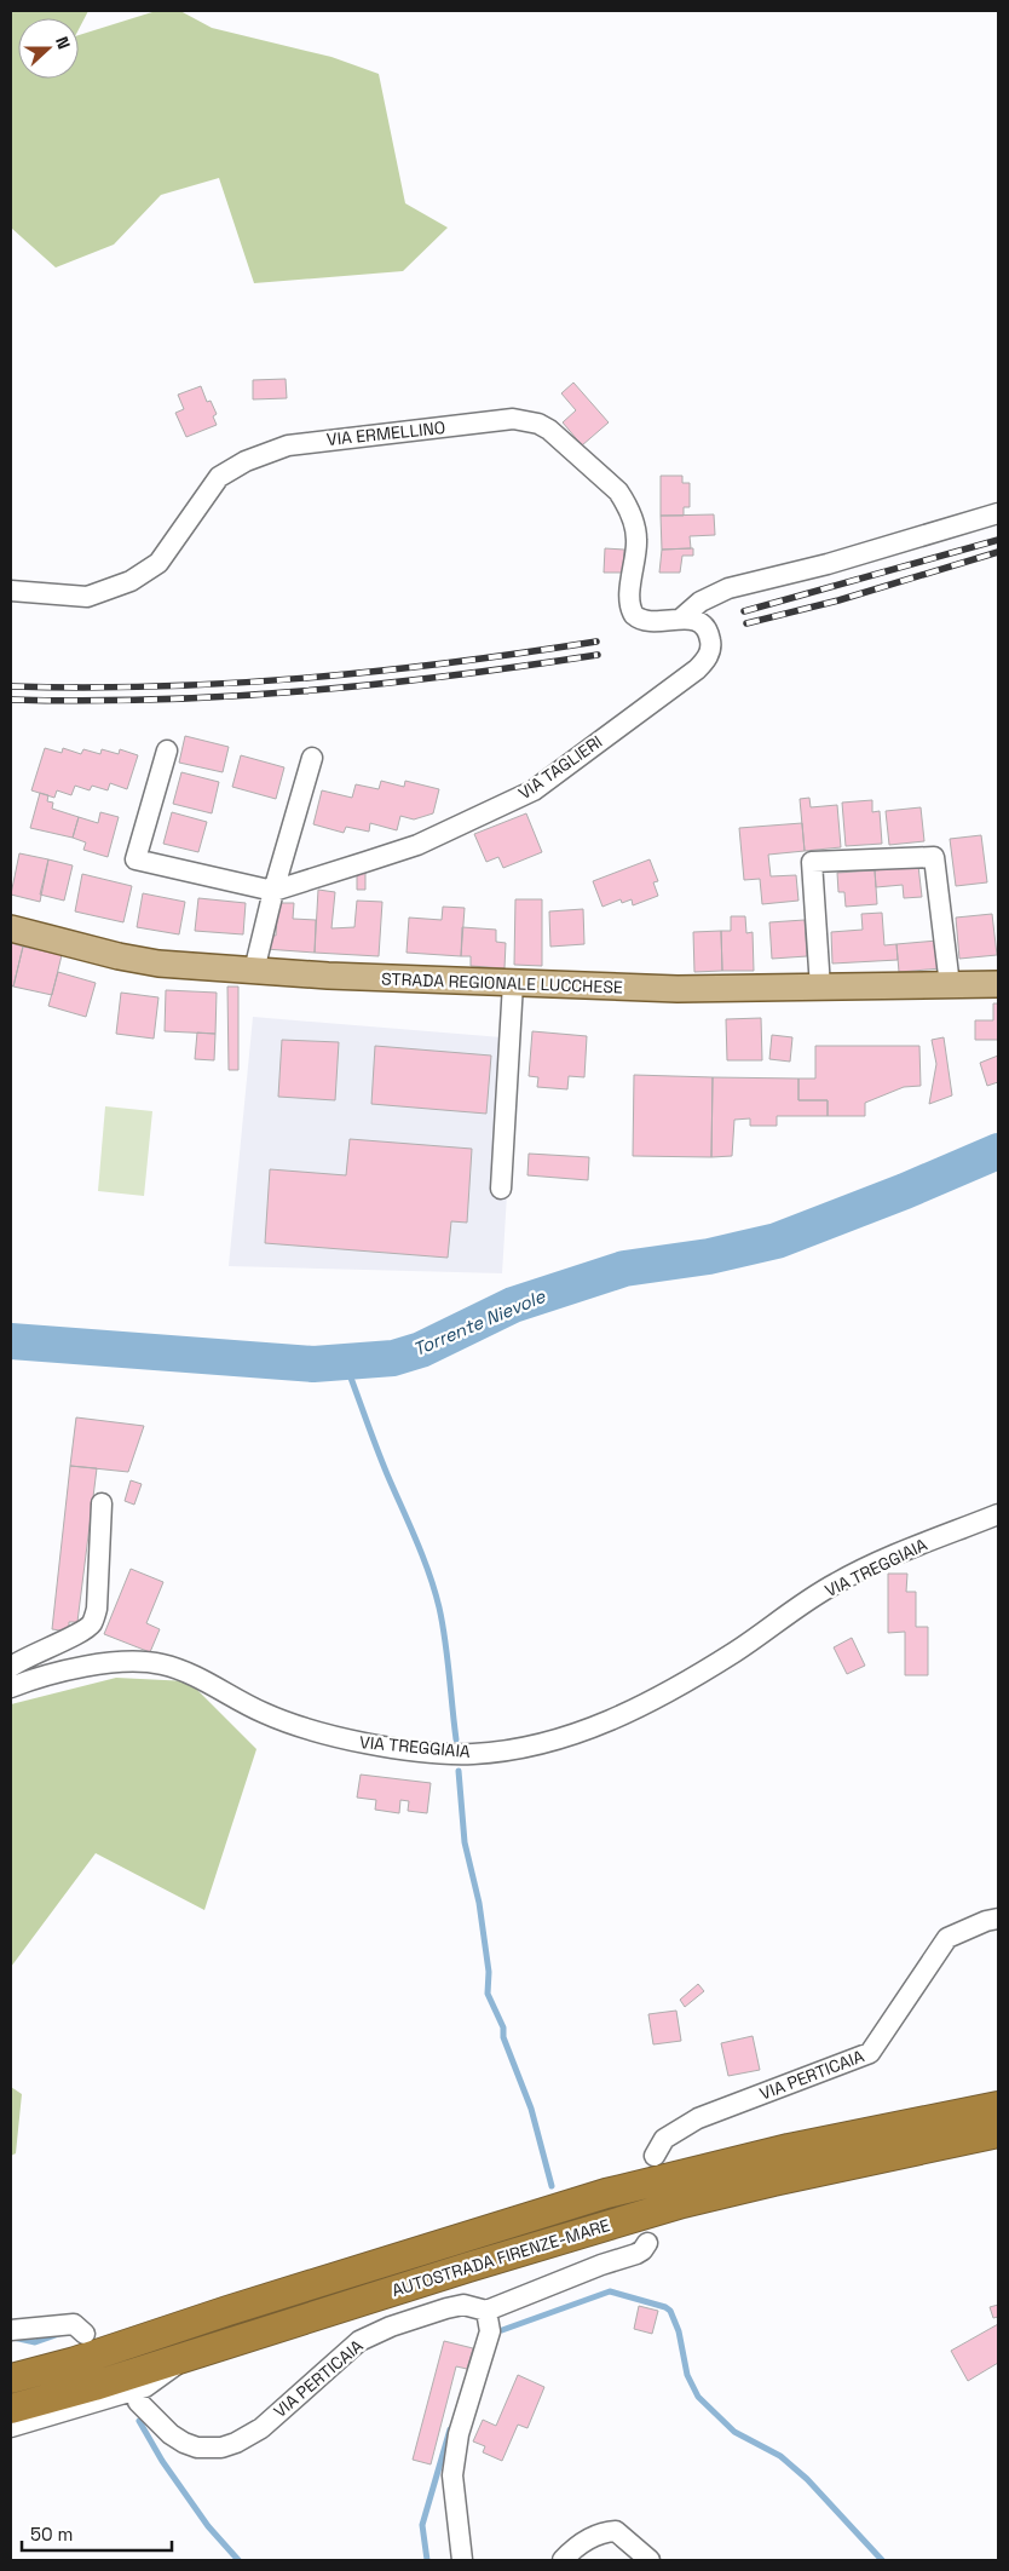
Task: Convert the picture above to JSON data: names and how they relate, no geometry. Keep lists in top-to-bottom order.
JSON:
{
  "streets": {
    "highway": ["AUTOSTRADA FIRENZE-MARE"],
    "main road": ["STRADA REGIONALE LUCCHESE"],
    "street": [
      "VIA ERMELLINO",
      "VIA TAGLIERI",
      "VIA TREGGIAIA",
      "VIA PERTICAIA"
    ]
  },
  "crossings": [
    ["VIA ERMELLINO", "VIA TAGLIERI"]
  ],
  "water": ["Torrente Nievole"],
  "scale_bar": "50 m",
  "north": "right"
}
